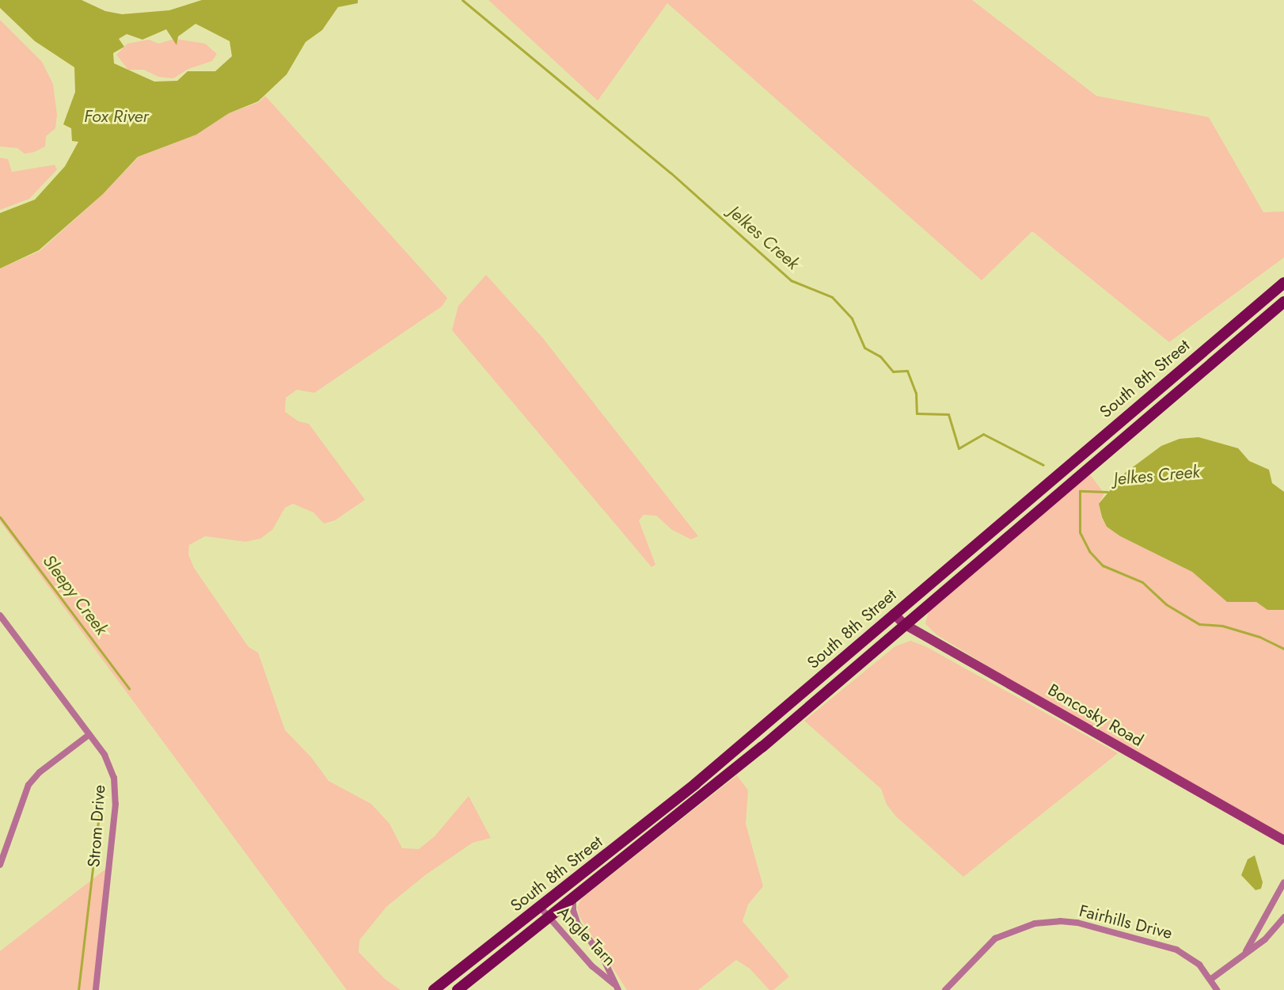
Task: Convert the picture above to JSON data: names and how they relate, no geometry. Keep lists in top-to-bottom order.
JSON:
{
  "streets": {
    "main road": ["South 8th Street"],
    "street": [
      "Boncosky Road",
      "Strom Drive",
      "Fairhills Drive",
      "Angle Tarn"
    ]
  },
  "crossings": [
    ["South 8th Street", "Boncosky Road"],
    ["South 8th Street", "Angle Tarn"]
  ],
  "water": ["Fox River", "Jelkes Creek", "Sleepy Creek"]
}
